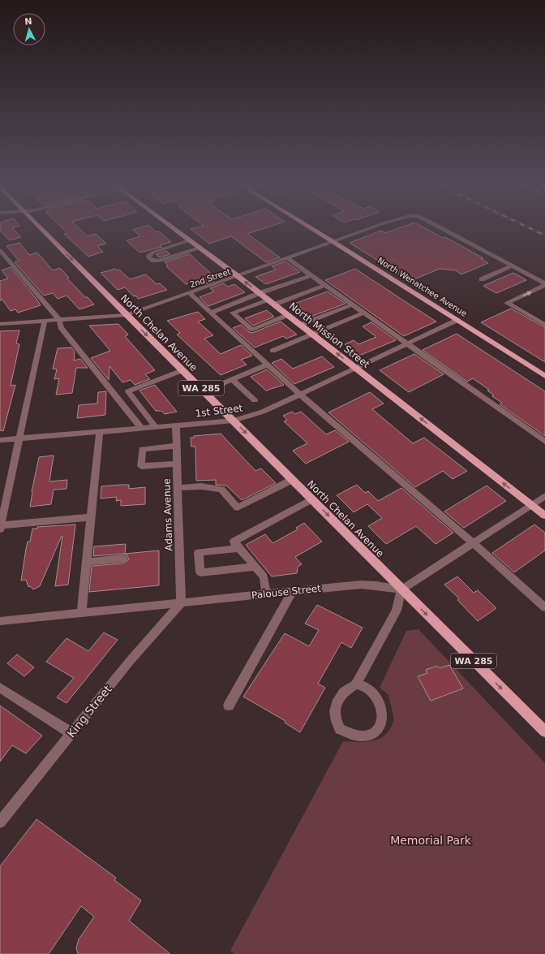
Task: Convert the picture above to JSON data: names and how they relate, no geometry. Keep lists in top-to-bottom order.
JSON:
{
  "streets": {
    "main road": [
      "North Wenatchee Avenue",
      "North Chelan Avenue",
      "North Mission Street",
      "WA 285"
    ],
    "street": [
      "2nd Street",
      "1st Street",
      "Adams Avenue",
      "Palouse Street",
      "King Street"
    ]
  },
  "crossings": [
    ["2nd Street", "North Wenatchee Avenue"],
    ["2nd Street", "North Chelan Avenue"],
    ["2nd Street", "North Mission Street"],
    ["North Wenatchee Avenue", "1st Street"],
    ["North Chelan Avenue", "WA 285"],
    ["North Chelan Avenue", "1st Street"],
    ["North Chelan Avenue", "Palouse Street"],
    ["North Mission Street", "1st Street"],
    ["WA 285", "Palouse Street"],
    ["1st Street", "Adams Avenue"],
    ["Adams Avenue", "Palouse Street"],
    ["Adams Avenue", "King Street"],
    ["Palouse Street", "King Street"]
  ],
  "one_way": ["North Chelan Avenue", "North Mission Street"],
  "parks": ["Memorial Park"],
  "north": "top"
}
